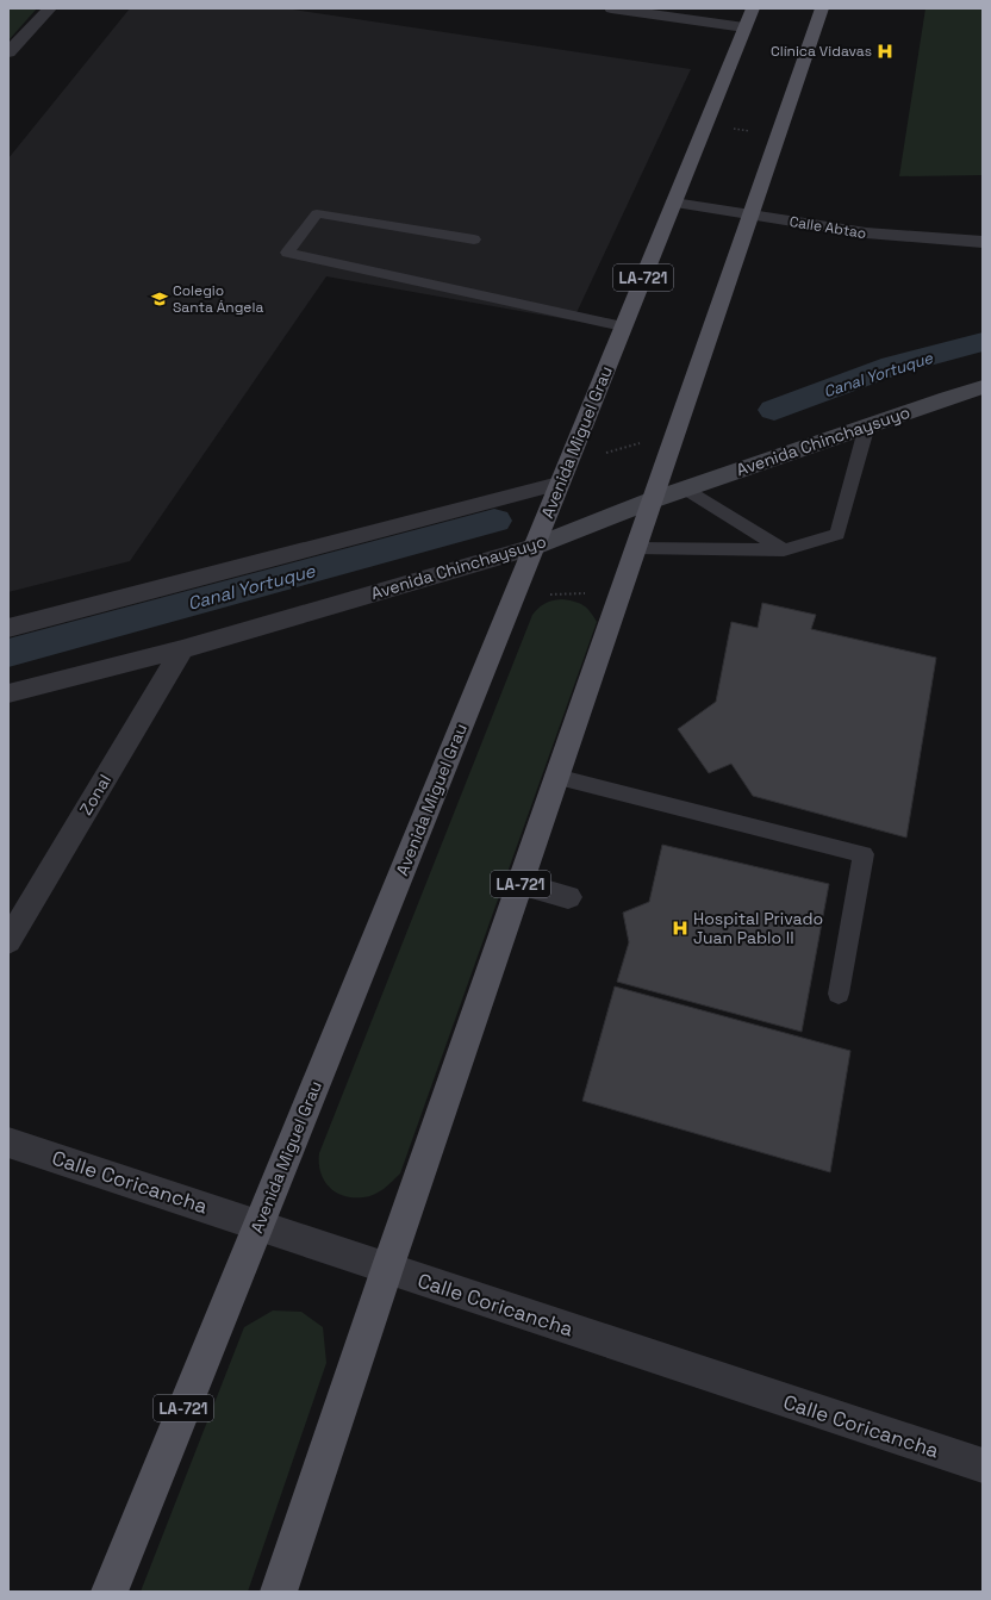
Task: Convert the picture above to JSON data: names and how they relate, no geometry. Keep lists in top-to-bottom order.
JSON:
{
  "streets": {
    "main road": ["LA-721", "Avenida Miguel Grau"],
    "street": [
      "Calle Abtao",
      "Avenida Chinchaysuyo",
      "Zonal",
      "Calle Coricancha"
    ]
  },
  "crossings": [
    ["Calle Abtao", "LA-721"],
    ["Calle Abtao", "Avenida Miguel Grau"],
    ["LA-721", "Avenida Chinchaysuyo"],
    ["LA-721", "Calle Coricancha"],
    ["Avenida Chinchaysuyo", "Avenida Miguel Grau"],
    ["Avenida Chinchaysuyo", "Zonal"],
    ["Avenida Miguel Grau", "Calle Coricancha"]
  ],
  "water": ["Canal Yortuque"],
  "places": {
    "hospital": ["Clínica Vidavas", "Hospital Privado Juan Pablo II"],
    "school or university": ["Colegio Santa Ángela"]
  }
}
